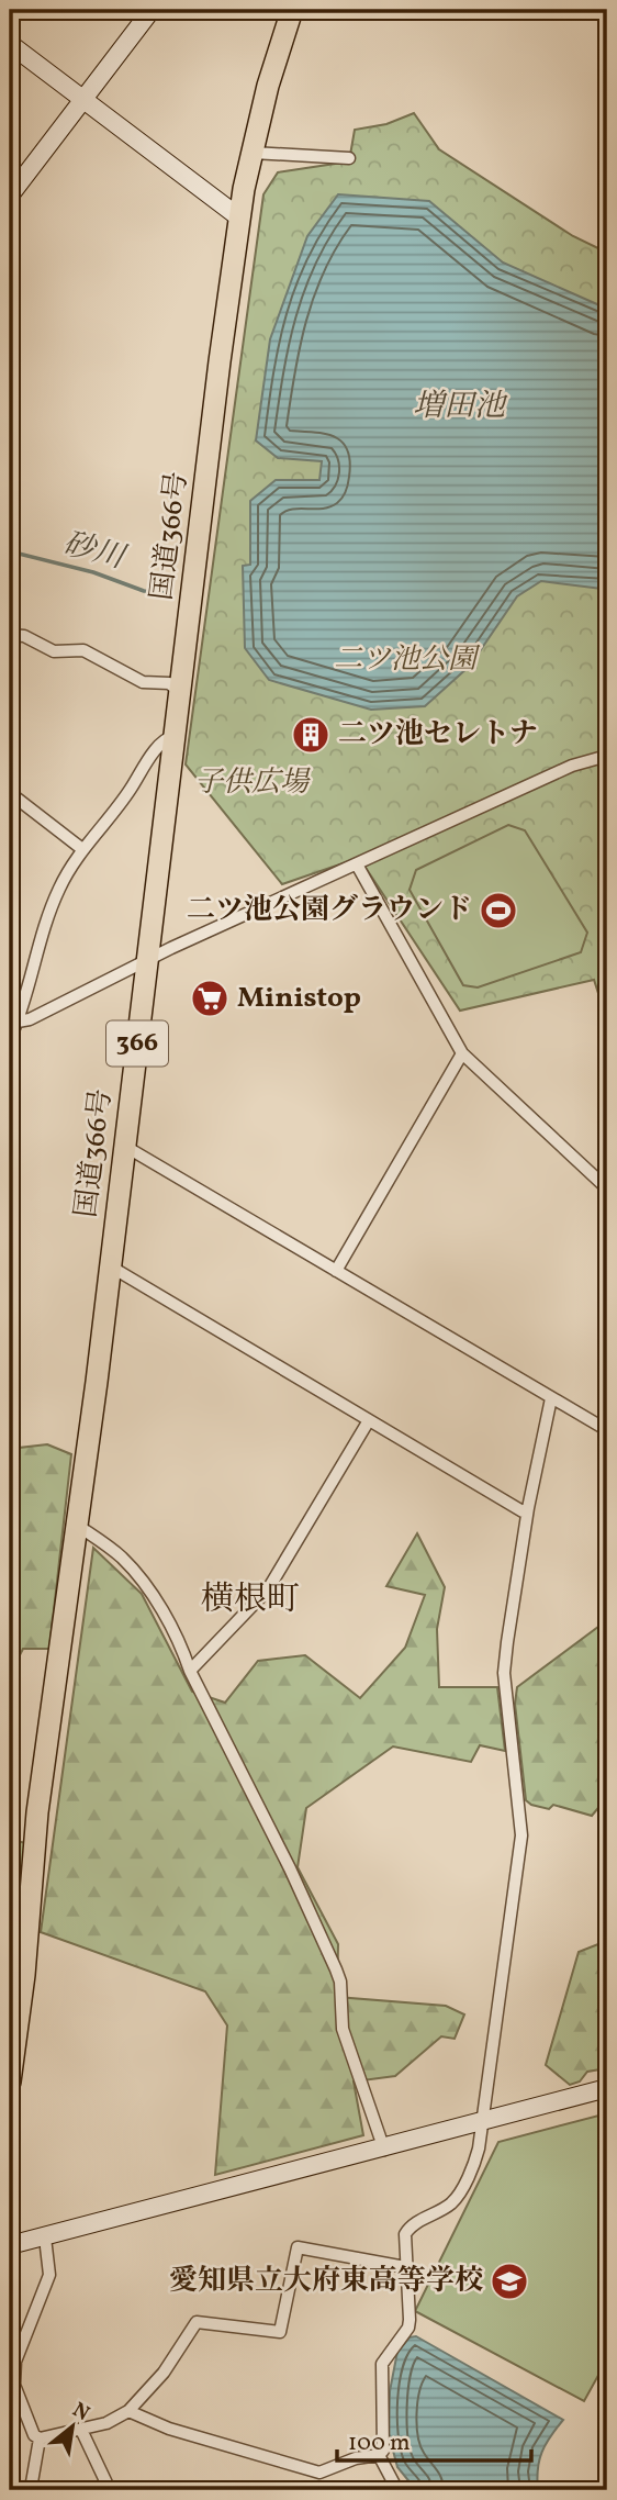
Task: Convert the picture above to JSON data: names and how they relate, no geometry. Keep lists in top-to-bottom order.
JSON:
{
  "streets": {
    "highway": ["国道366号", "366"]
  },
  "districts": ["横根町"],
  "water": ["増田池", "砂川"],
  "parks": ["二ツ池公園", "子供広場"],
  "places": {
    "building": ["二ツ池セレトナ"],
    "sports": ["二ツ池公園グラウンド"],
    "supermarket": ["Ministop"],
    "school or university": ["愛知県立大府東高等学校"]
  },
  "scale_bar": "100 m",
  "north": "top right"
}
